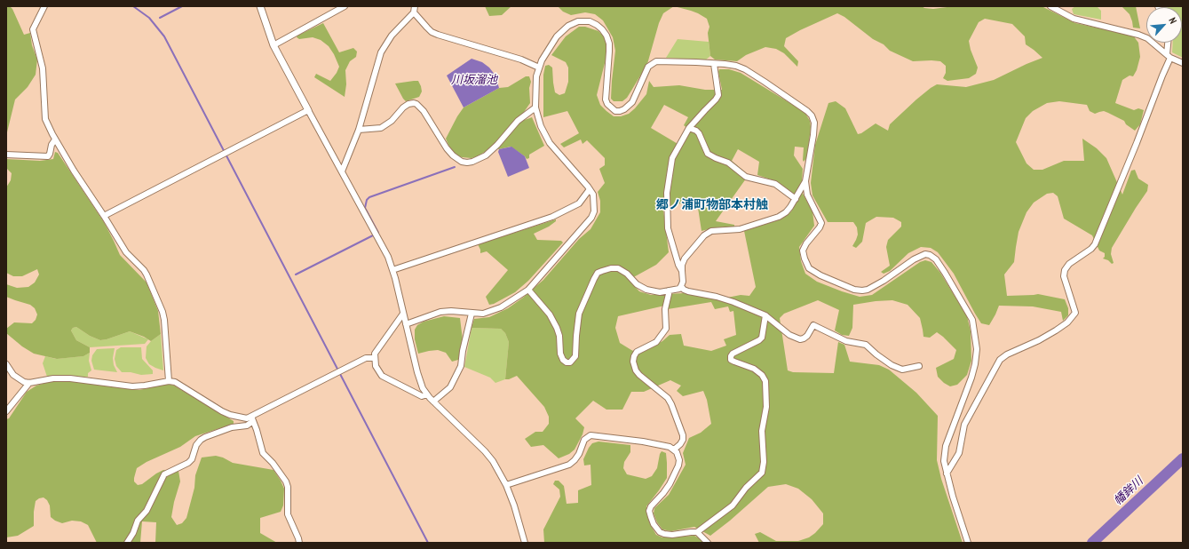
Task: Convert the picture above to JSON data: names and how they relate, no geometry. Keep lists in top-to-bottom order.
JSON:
{
  "districts": ["郷ノ浦町物部本村触"],
  "water": ["川坂溜池", "幡鉾川"],
  "north": "top right"
}
